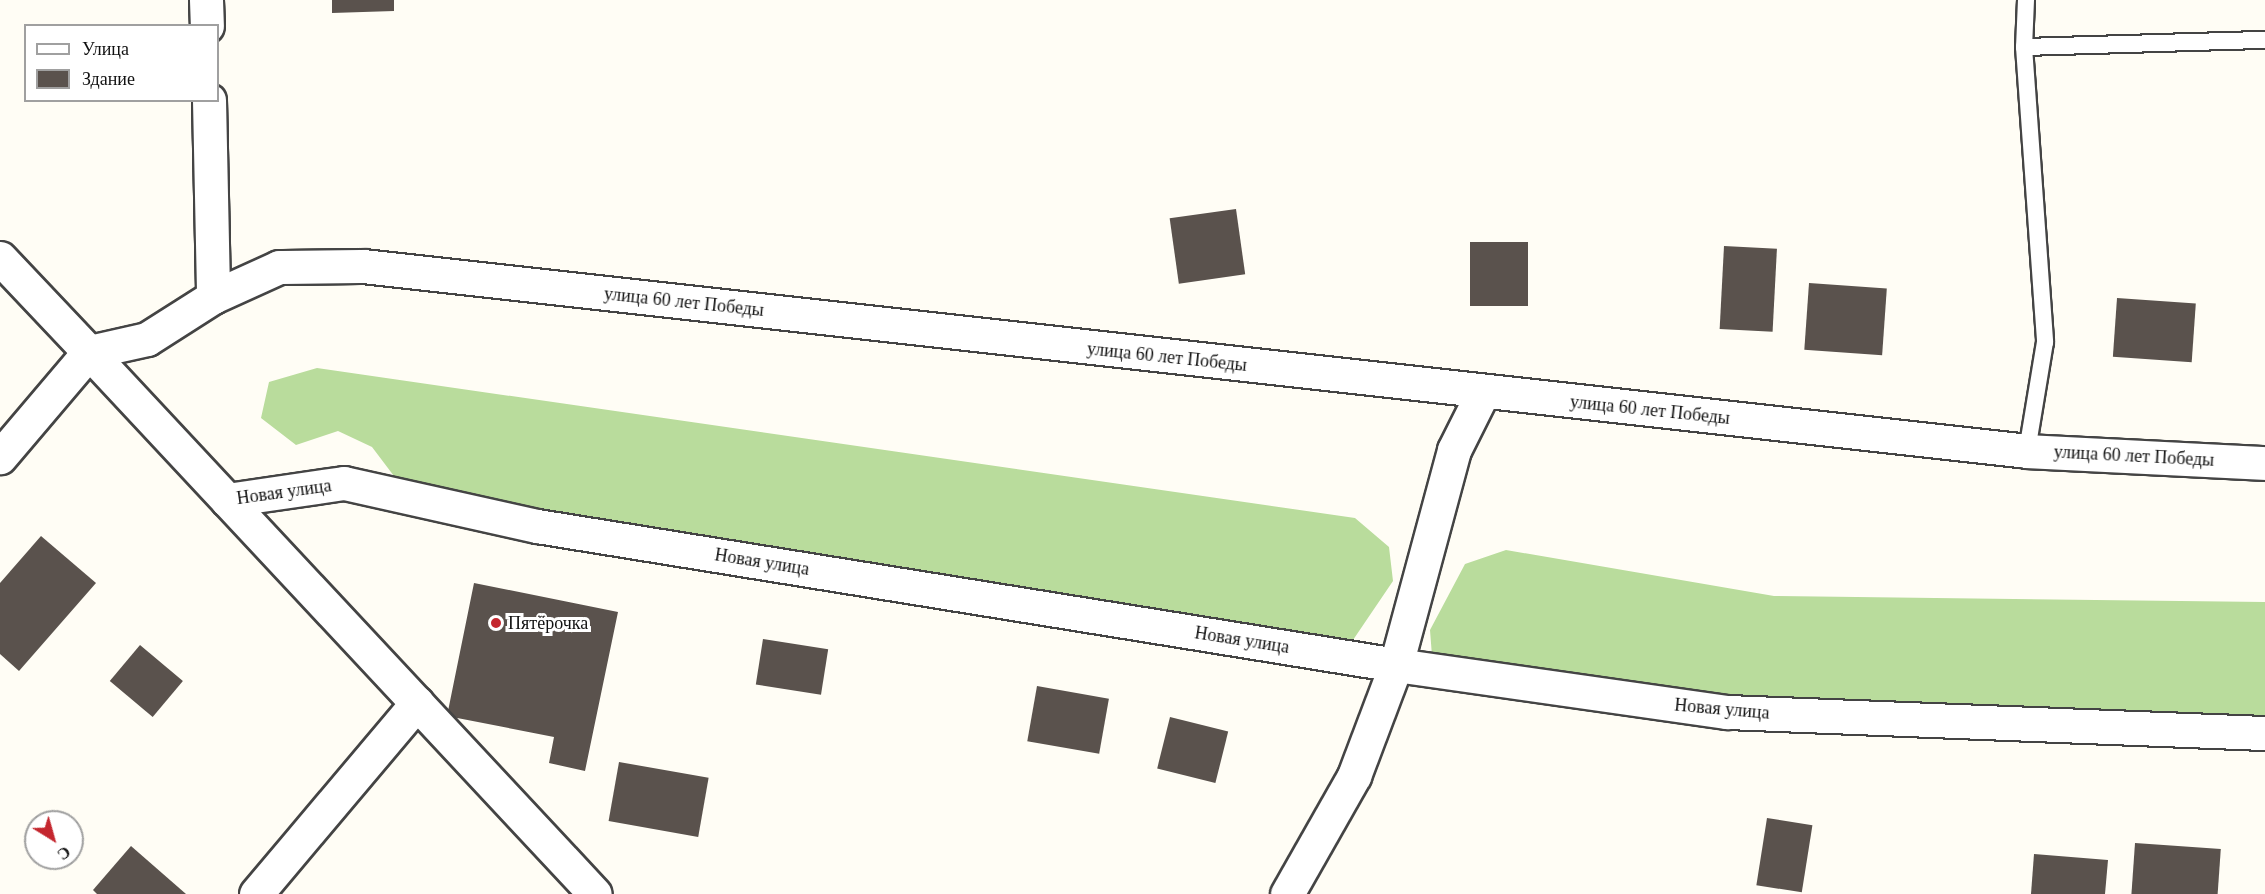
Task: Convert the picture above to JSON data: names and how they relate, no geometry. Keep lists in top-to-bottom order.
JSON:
{
  "streets": {
    "street": ["улица 60 лет Победы", "Новая улица"]
  },
  "places": ["Пятёрочка"],
  "legend": ["Улица", "Здание"],
  "north": "bottom right"
}
